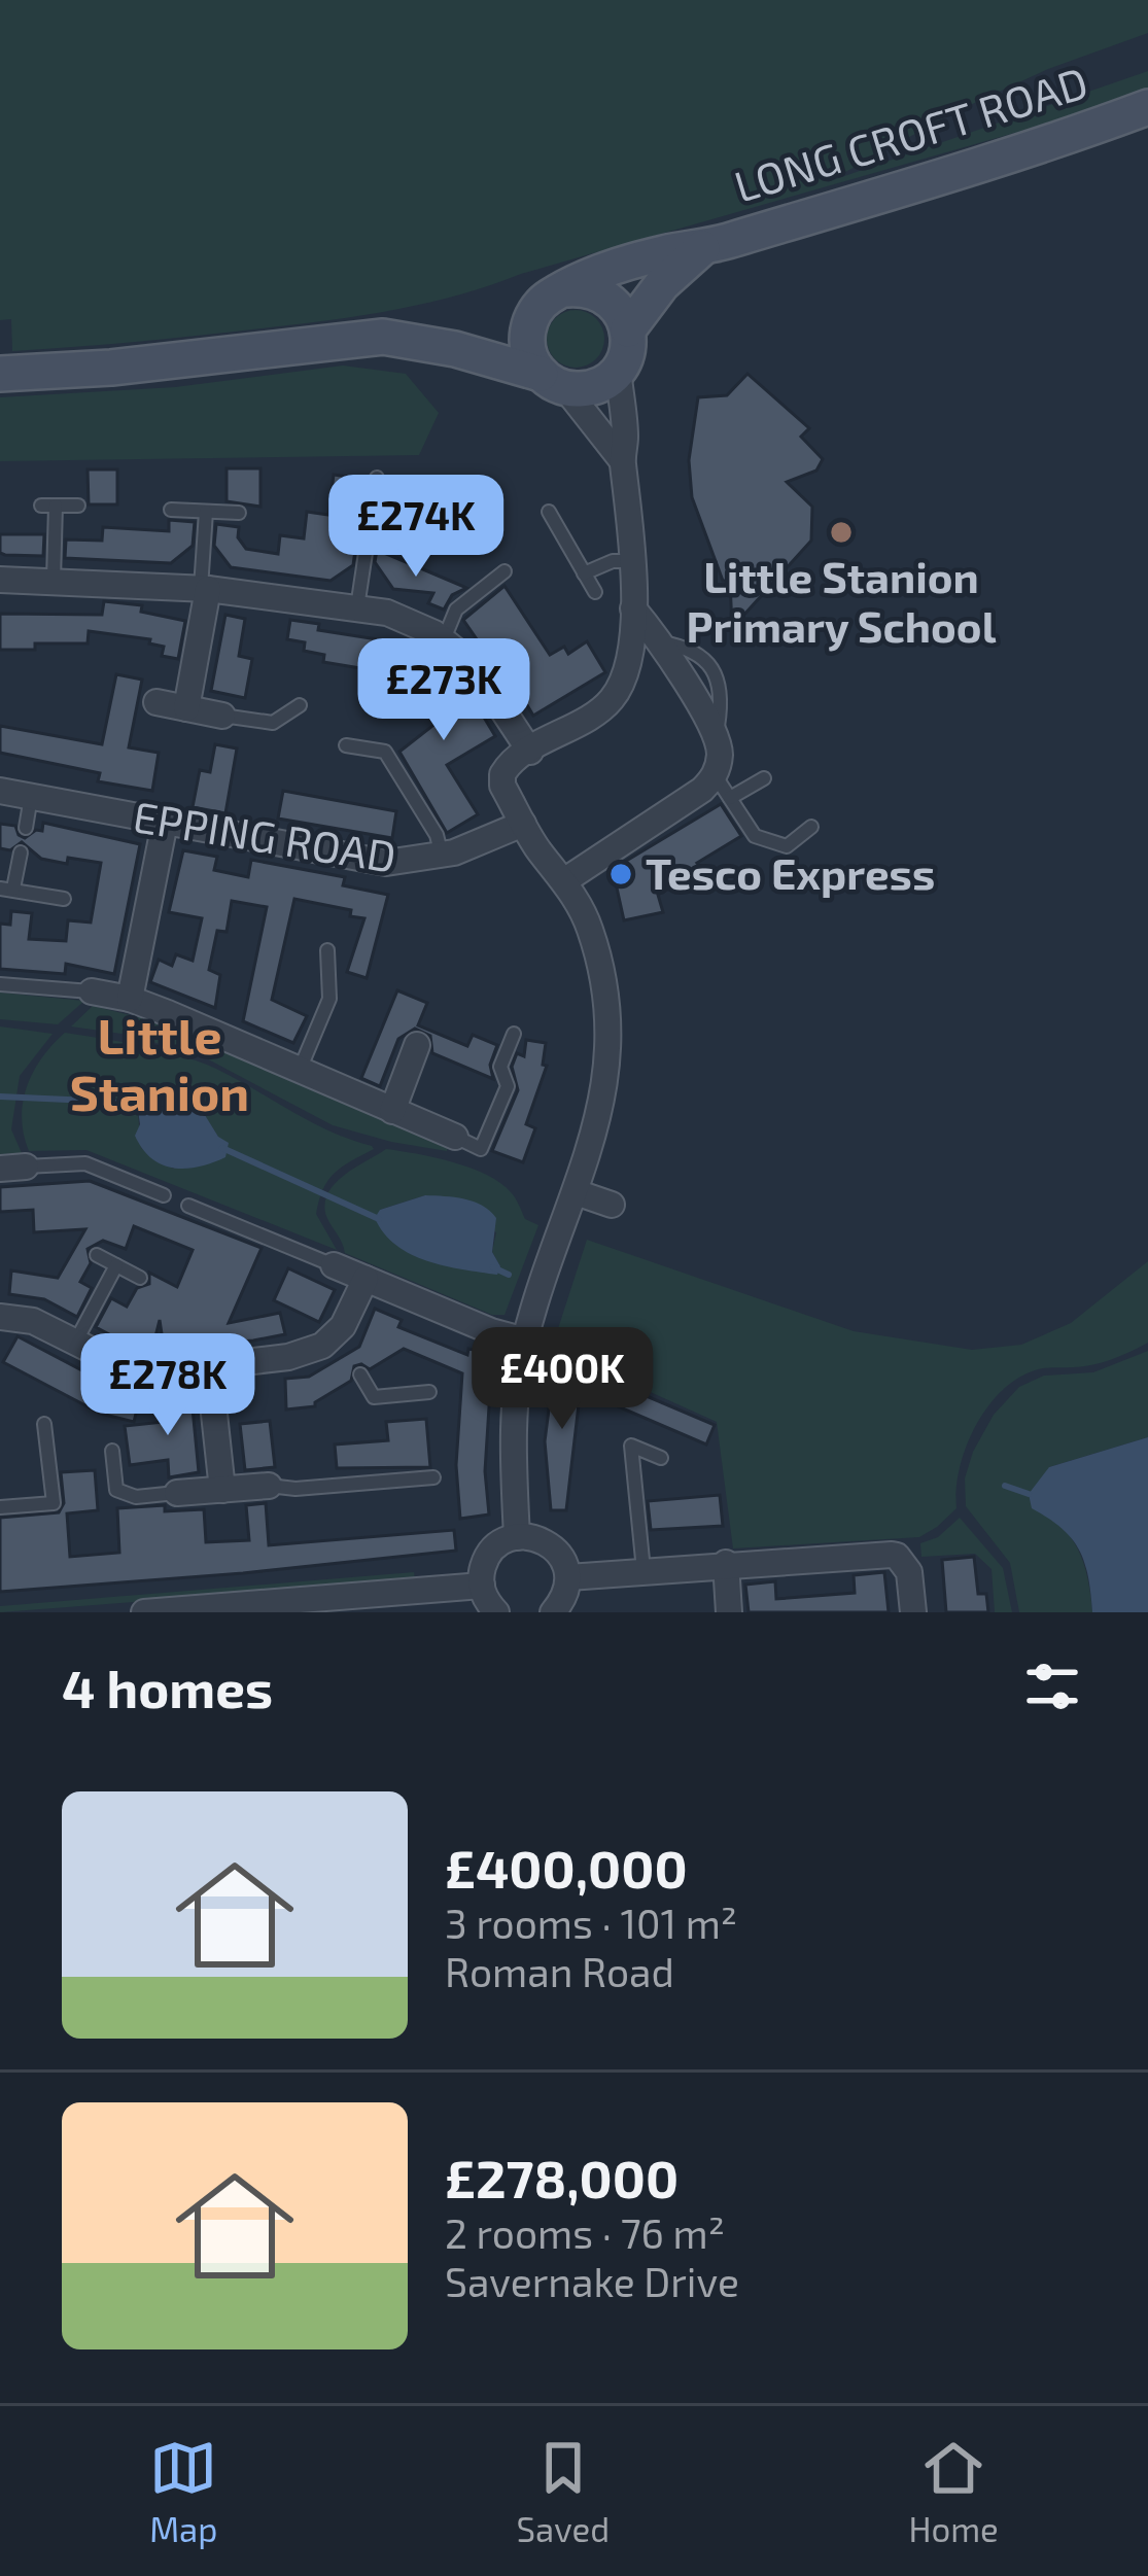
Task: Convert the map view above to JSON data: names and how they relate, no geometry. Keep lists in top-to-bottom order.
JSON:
{
  "streets": {
    "street": ["LONG CROFT ROAD", "EPPING ROAD"]
  },
  "districts": ["Little Stanion"],
  "places": ["Little Stanion Primary School", "Tesco Express"],
  "page": {
    "price": [
      "£274K",
      "£273K",
      "£400K",
      "£278K"
    ],
    "heading": "4 homes",
    "list": [
      {
        "name": "£400,000",
        "note": "3 rooms · 101 m² · Roman Road"
      },
      {
        "name": "£278,000",
        "note": "2 rooms · 76 m² · Savernake Drive"
      }
    ],
    "tabs": ["Map", "Saved", "Home"]
  }
}
